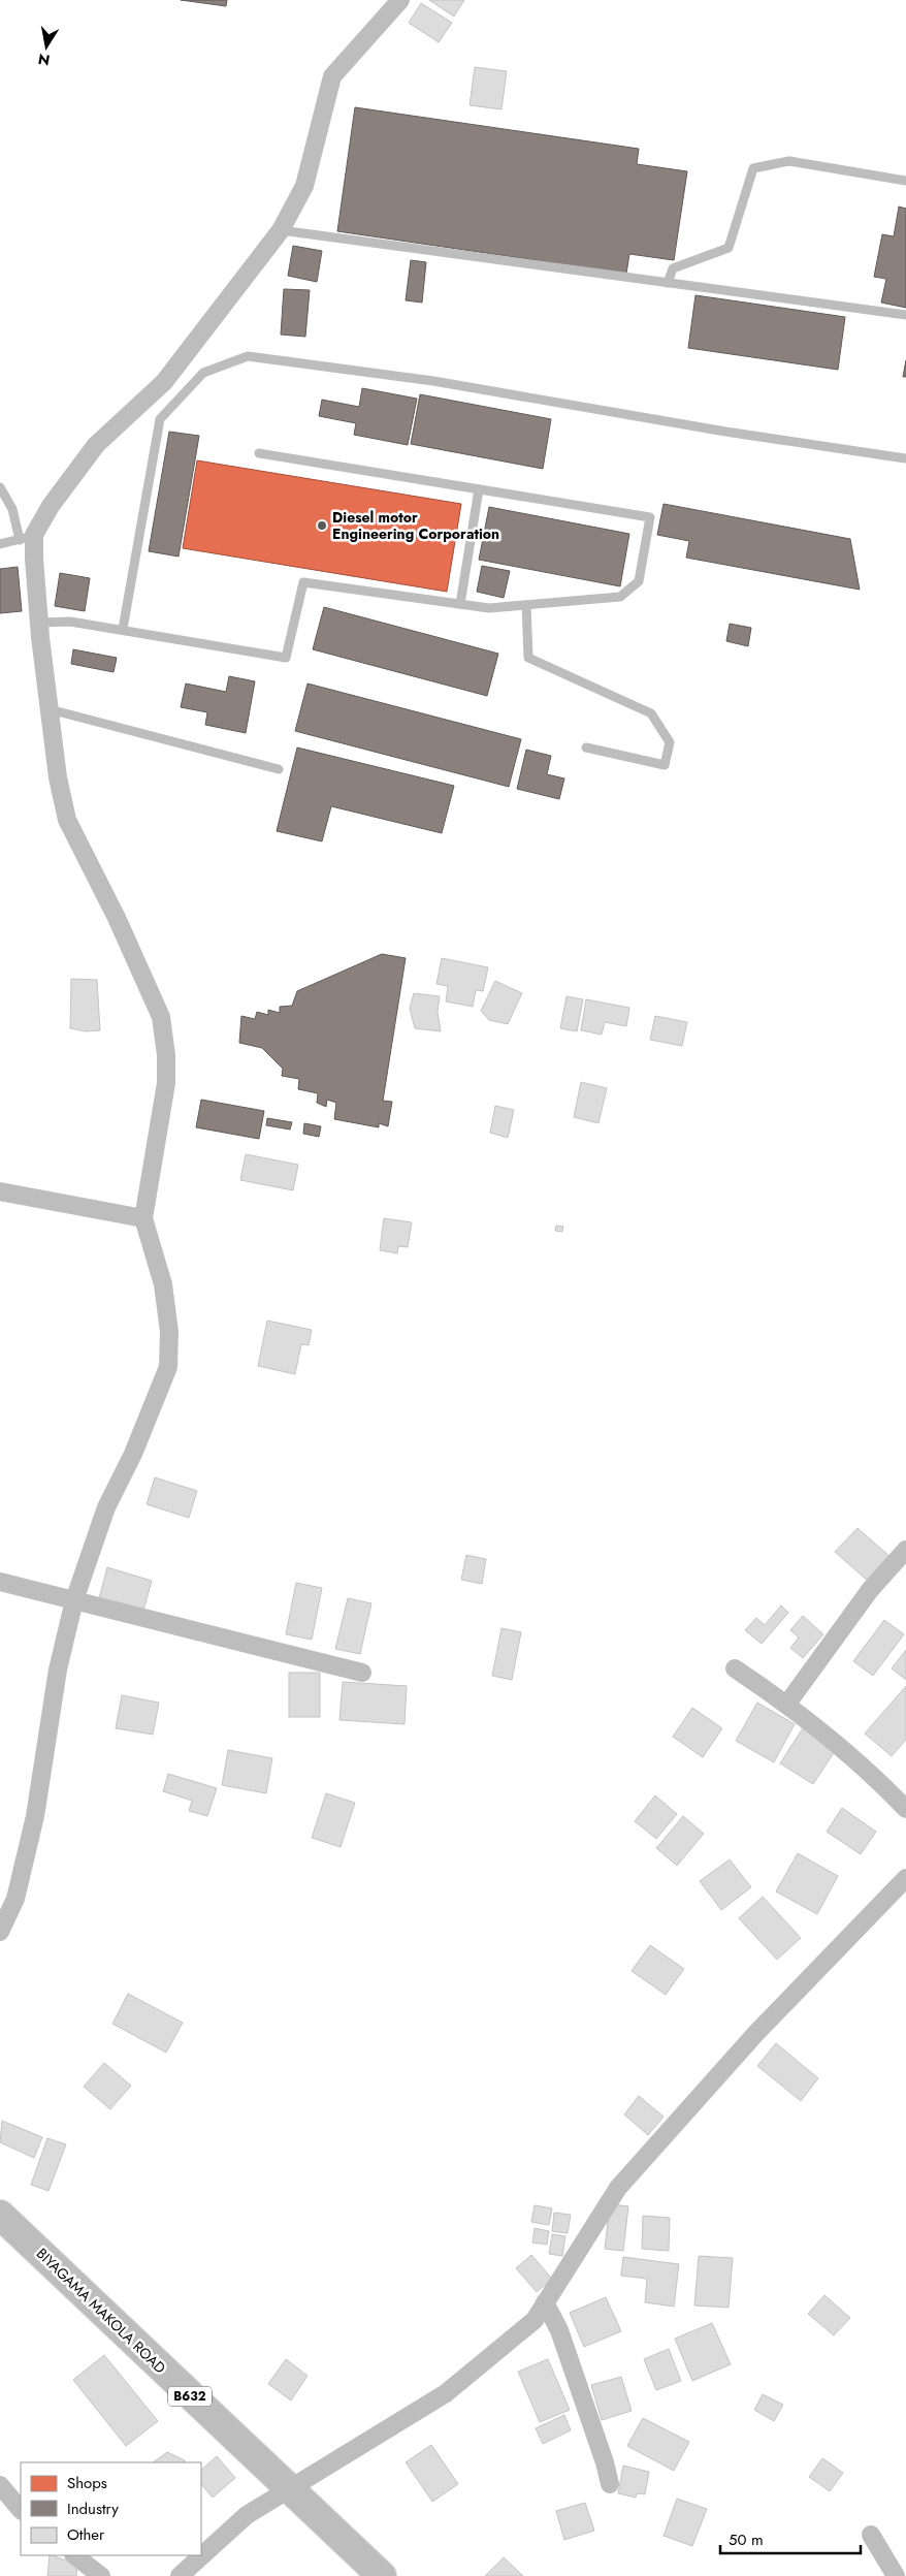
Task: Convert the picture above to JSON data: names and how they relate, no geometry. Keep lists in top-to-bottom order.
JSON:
{
  "streets": {
    "main road": ["BIYAGAMA MAKOLA ROAD", "B632"]
  },
  "places": ["Diesel motor Engineering Corporation"],
  "legend": ["Shops", "Industry", "Other"],
  "scale_bar": "50 m",
  "north": "bottom"
}
